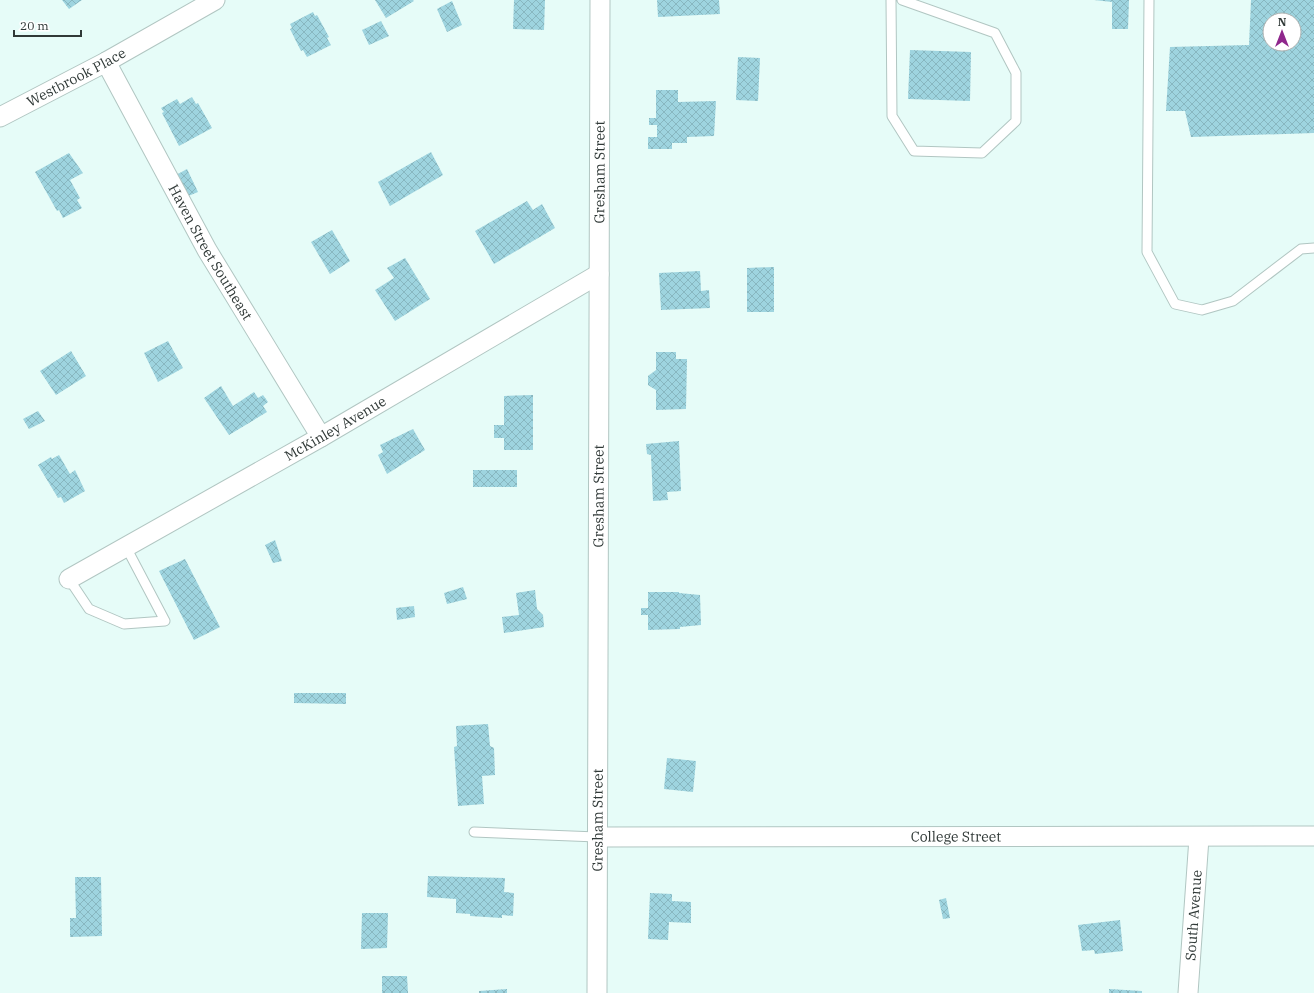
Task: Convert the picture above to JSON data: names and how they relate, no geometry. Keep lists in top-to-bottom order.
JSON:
{
  "streets": {
    "street": [
      "Westbrook Place",
      "Gresham Street",
      "Haven Street Southeast",
      "McKinley Avenue",
      "College Street",
      "South Avenue"
    ]
  },
  "crossings": [
    ["Westbrook Place", "Haven Street Southeast"],
    ["Gresham Street", "McKinley Avenue"],
    ["Gresham Street", "College Street"],
    ["Haven Street Southeast", "McKinley Avenue"],
    ["College Street", "South Avenue"]
  ],
  "scale_bar": "20 m",
  "north": "top"
}
